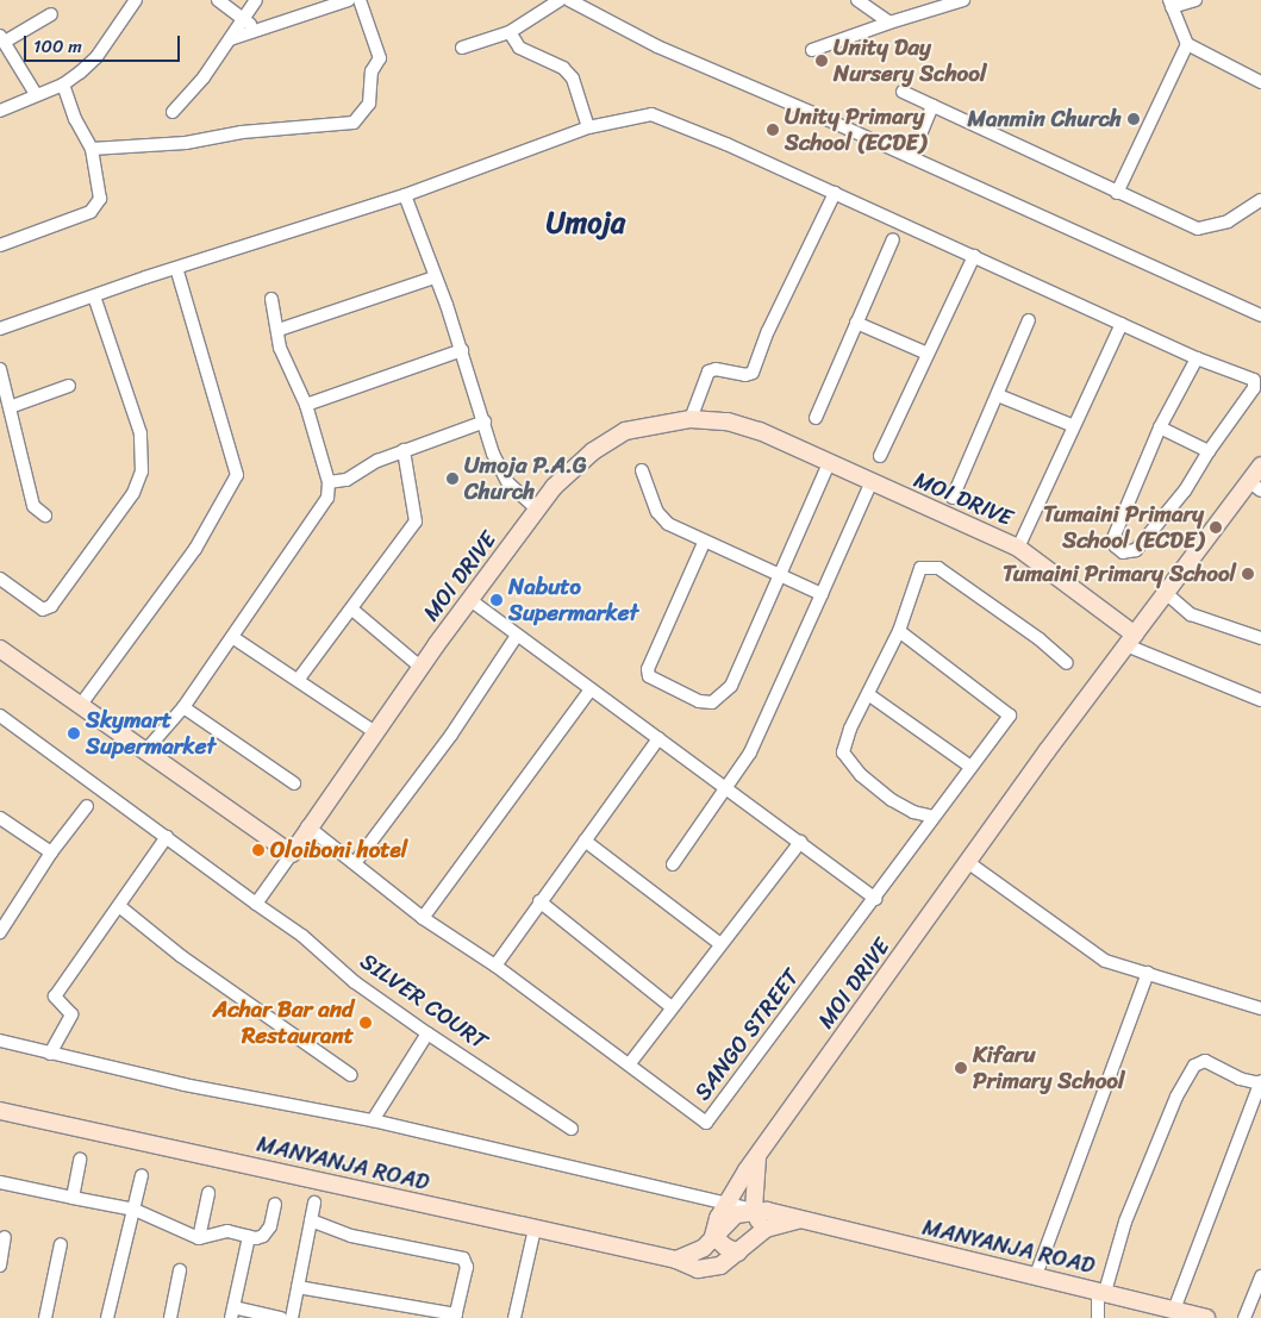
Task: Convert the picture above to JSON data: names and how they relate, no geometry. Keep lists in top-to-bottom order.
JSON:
{
  "streets": {
    "street": [
      "MOI DRIVE",
      "SILVER COURT",
      "SANGO STREET",
      "MANYANJA ROAD"
    ]
  },
  "crossings": [
    ["MOI DRIVE", "SANGO STREET"]
  ],
  "districts": ["Umoja"],
  "places": [
    "Unity Day Nursery School",
    "Manmin Church",
    "Unity Primary School (ECDE)",
    "Umoja P.A.G Church",
    "Tumaini Primary School (ECDE)",
    "Tumaini Primary School",
    "Nabuto Supermarket",
    "Skymart Supermarket",
    "Oloiboni hotel",
    "Achar Bar and Restaurant",
    "Kifaru Primary School"
  ],
  "scale_bar": "100 m"
}
